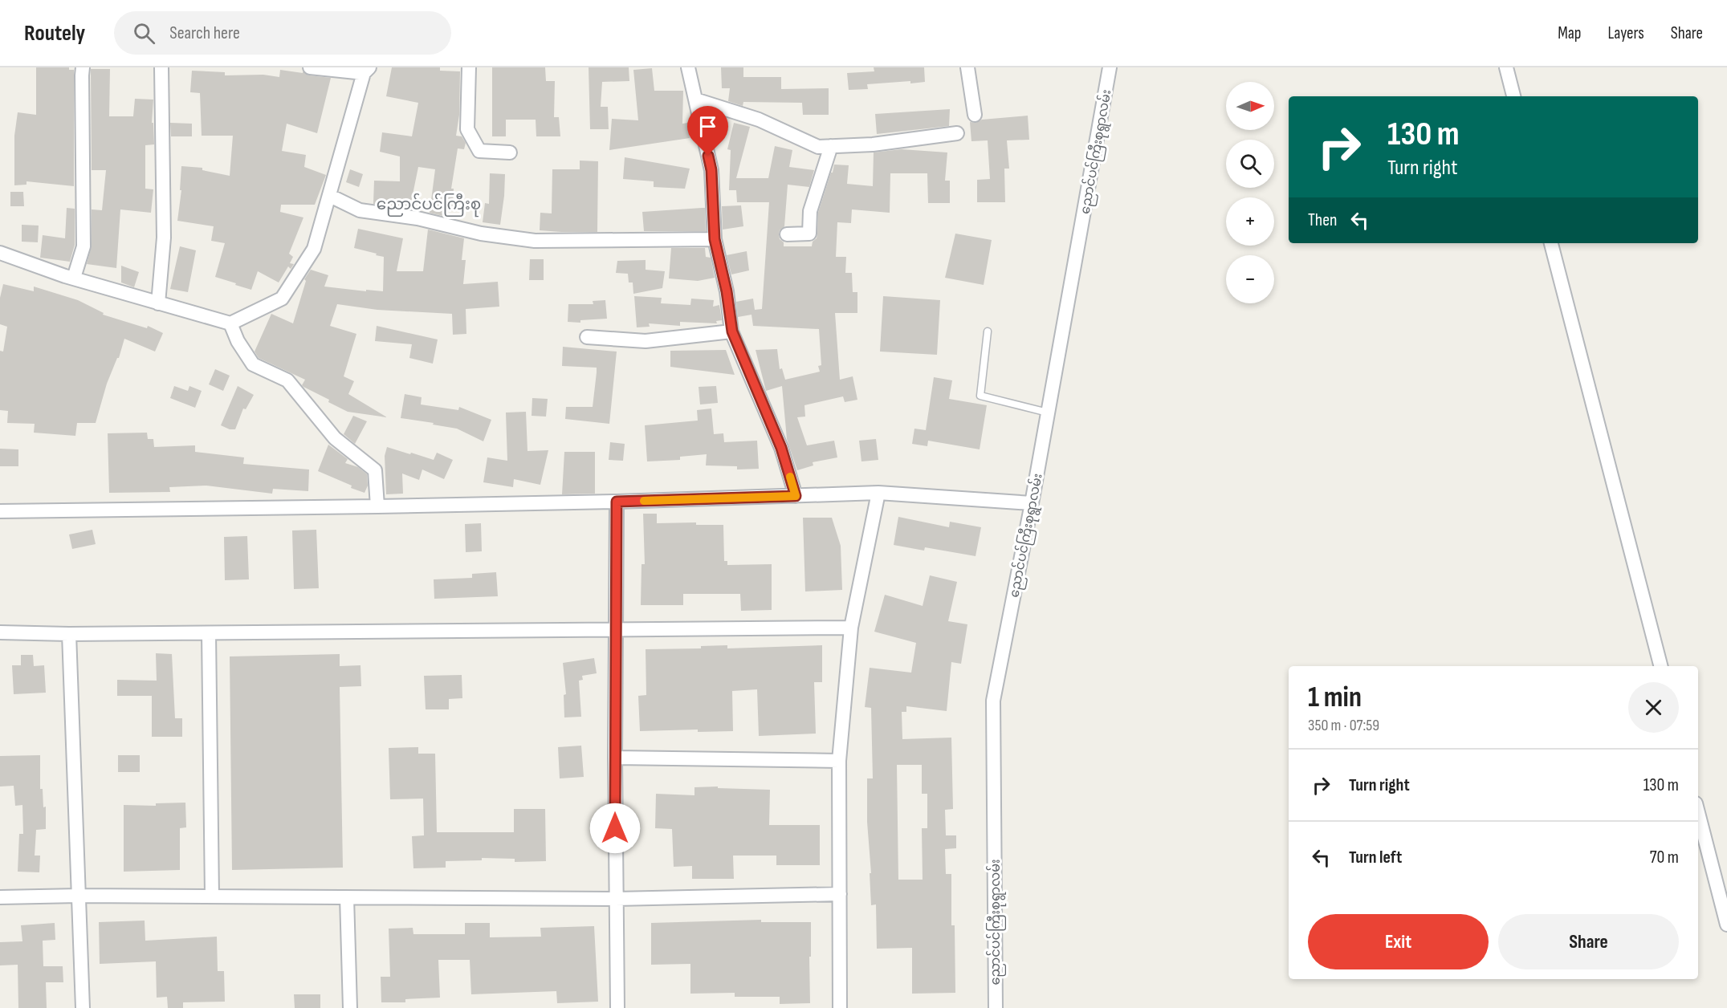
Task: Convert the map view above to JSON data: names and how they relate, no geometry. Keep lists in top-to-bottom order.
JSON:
{
  "streets": {
    "street": ["ညောင်ပင်ကြီးစုရွာလမ်း"]
  },
  "districts": ["ညောင်ပင်ကြီးစု"],
  "north": "right",
  "page": {
    "header": "Routely",
    "search": "Search here",
    "nav": ["Map", "Layers", "Share"],
    "map_buttons": ["+", "−"],
    "turn": ["130 m", "Turn right"],
    "then": "Then",
    "heading": ["1 min", "350 m · 07:59"],
    "list": [
      {
        "name": "Turn right",
        "value": "130 m"
      },
      {
        "name": "Turn left",
        "value": "70 m"
      }
    ],
    "buttons": ["Exit", "Share"]
  }
}
